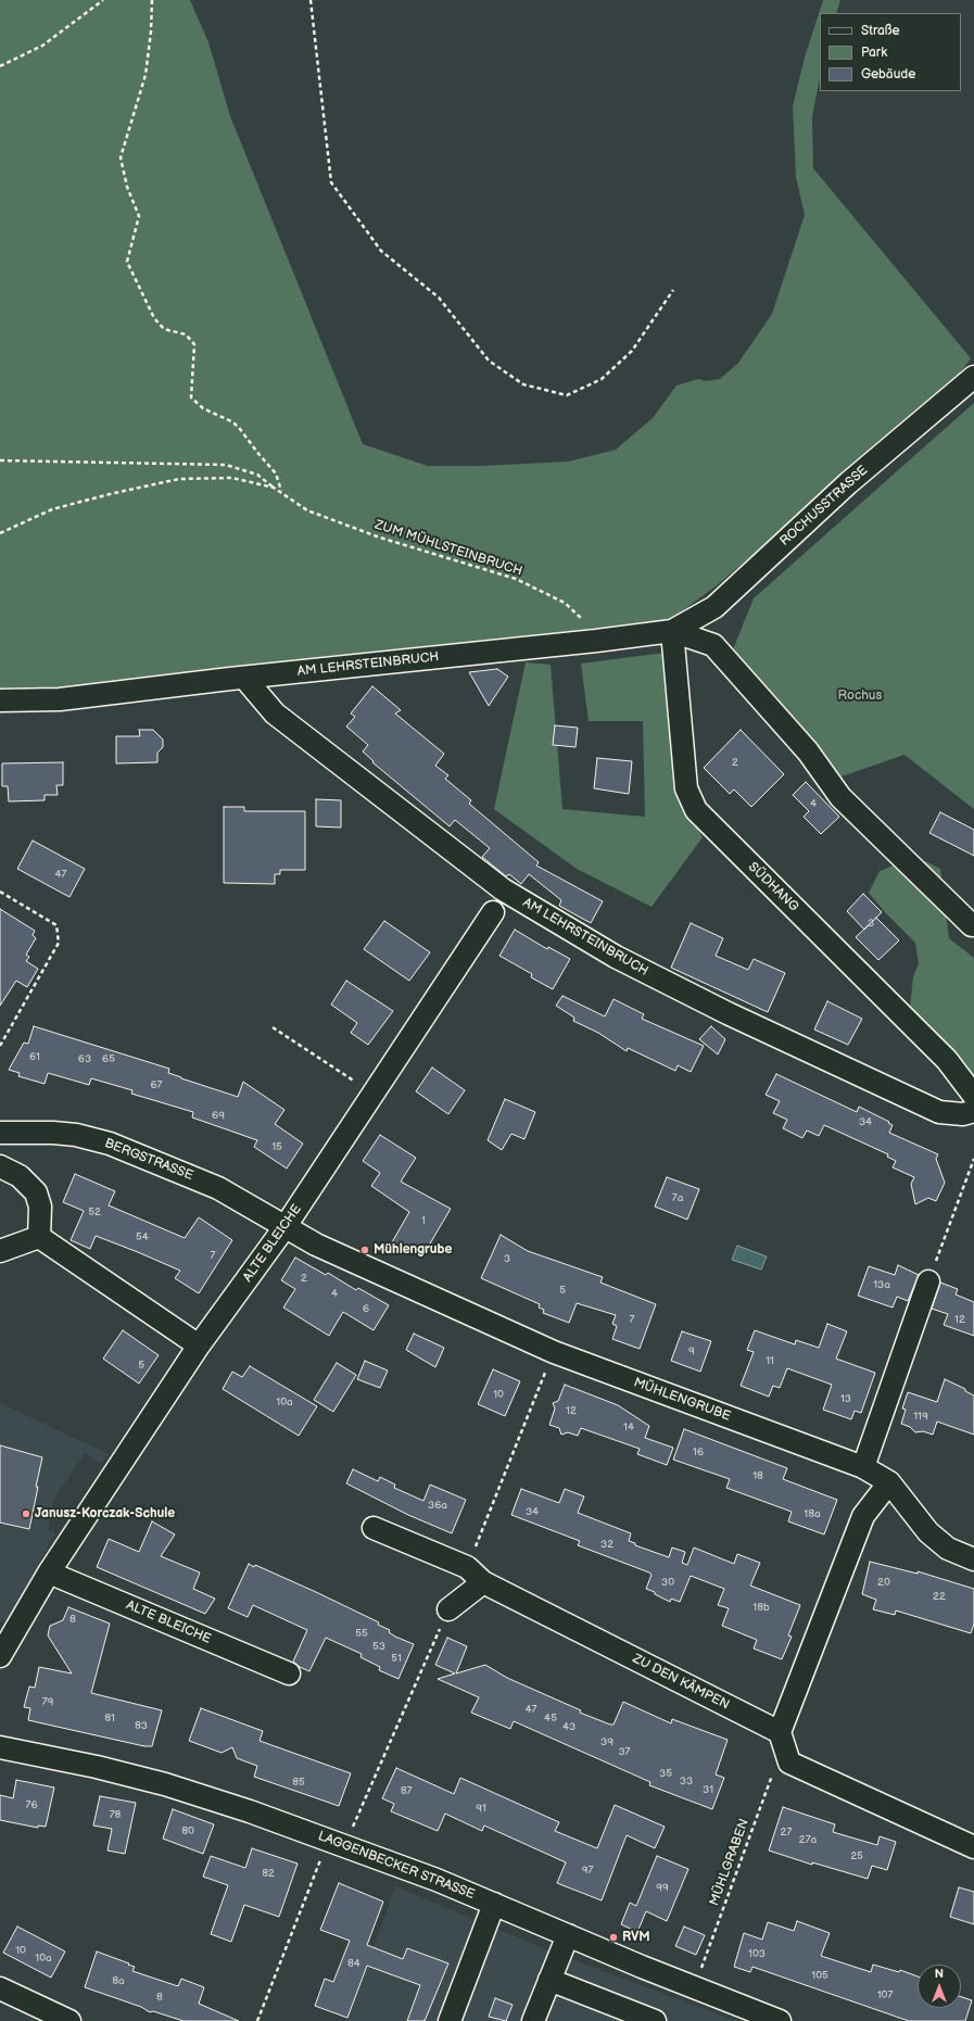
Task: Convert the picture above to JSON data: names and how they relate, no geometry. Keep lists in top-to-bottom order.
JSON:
{
  "streets": {
    "street": [
      "ROCHUSSTRASSE",
      "AM LEHRSTEINBRUCH",
      "SÜDHANG",
      "BERGSTRASSE",
      "ALTE BLEICHE",
      "MÜHLENGRUBE",
      "ZU DEN KÄMPEN",
      "LAGGENBECKER STRASSE"
    ],
    "path": ["ZUM MÜHLSTEINBRUCH", "MÜHLGRABEN"]
  },
  "crossings": [
    ["ROCHUSSTRASSE", "AM LEHRSTEINBRUCH"],
    ["ROCHUSSTRASSE", "SÜDHANG"],
    ["ZUM MÜHLSTEINBRUCH", "AM LEHRSTEINBRUCH"],
    ["AM LEHRSTEINBRUCH", "SÜDHANG"],
    ["BERGSTRASSE", "ALTE BLEICHE"],
    ["BERGSTRASSE", "MÜHLENGRUBE"],
    ["ALTE BLEICHE", "MÜHLENGRUBE"],
    ["ZU DEN KÄMPEN", "MÜHLGRABEN"],
    ["MÜHLGRABEN", "LAGGENBECKER STRASSE"]
  ],
  "parks": ["Rochus"],
  "places": ["Mühlengrube", "Janusz-Korczak-Schule", "RVM"],
  "house_numbers": [
    "2",
    "4",
    "47",
    "3",
    "61",
    "63",
    "65",
    "67",
    "69",
    "34",
    "15",
    "7a",
    "52",
    "1",
    "54",
    "7",
    "3",
    "2",
    "13a",
    "5",
    "4",
    "6",
    "7",
    "12",
    "9",
    "11",
    "5",
    "10",
    "13",
    "10a",
    "12",
    "119",
    "14",
    "16",
    "18",
    "36a",
    "34",
    "18a",
    "32",
    "30",
    "20",
    "22",
    "18b",
    "8",
    "55",
    "53",
    "51",
    "79",
    "47",
    "81",
    "45",
    "83",
    "43",
    "39",
    "37",
    "35",
    "33",
    "85",
    "31",
    "87",
    "76",
    "91",
    "78",
    "80",
    "27",
    "27a",
    "25",
    "97",
    "82",
    "99",
    "10",
    "103",
    "10a",
    "84",
    "105",
    "8a",
    "107",
    "8"
  ],
  "legend": ["Straße", "Park", "Gebäude"],
  "north": "top"
}
